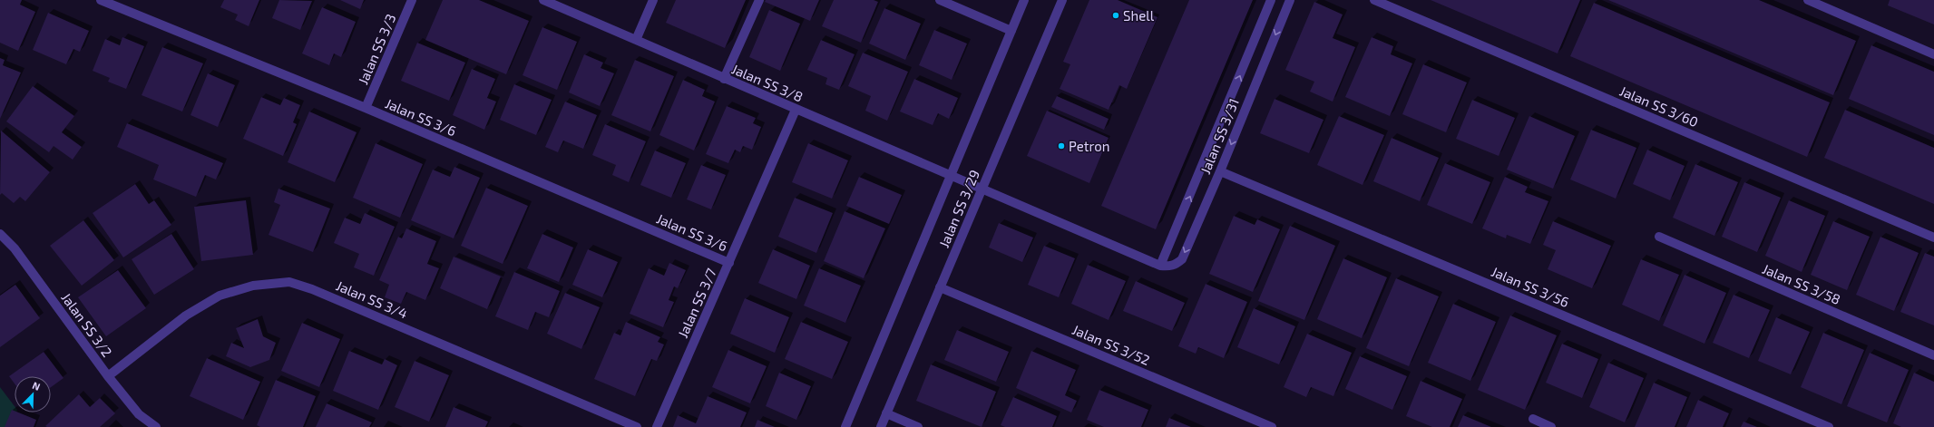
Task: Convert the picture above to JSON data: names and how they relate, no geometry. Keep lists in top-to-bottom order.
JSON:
{
  "streets": {
    "street": [
      "Jalan SS 3/3",
      "Jalan SS 3/8",
      "Jalan SS 3/60",
      "Jalan SS 3/6",
      "Jalan SS 3/31",
      "Jalan SS 3/29",
      "Jalan SS 3/58",
      "Jalan SS 3/56",
      "Jalan SS 3/4",
      "Jalan SS 3/7",
      "Jalan SS 3/2",
      "Jalan SS 3/52"
    ]
  },
  "crossings": [
    ["Jalan SS 3/3", "Jalan SS 3/6"],
    ["Jalan SS 3/8", "Jalan SS 3/29"],
    ["Jalan SS 3/8", "Jalan SS 3/7"],
    ["Jalan SS 3/6", "Jalan SS 3/7"],
    ["Jalan SS 3/31", "Jalan SS 3/56"],
    ["Jalan SS 3/29", "Jalan SS 3/52"],
    ["Jalan SS 3/4", "Jalan SS 3/2"]
  ],
  "places": ["Shell", "Petron"],
  "north": "top right"
}
